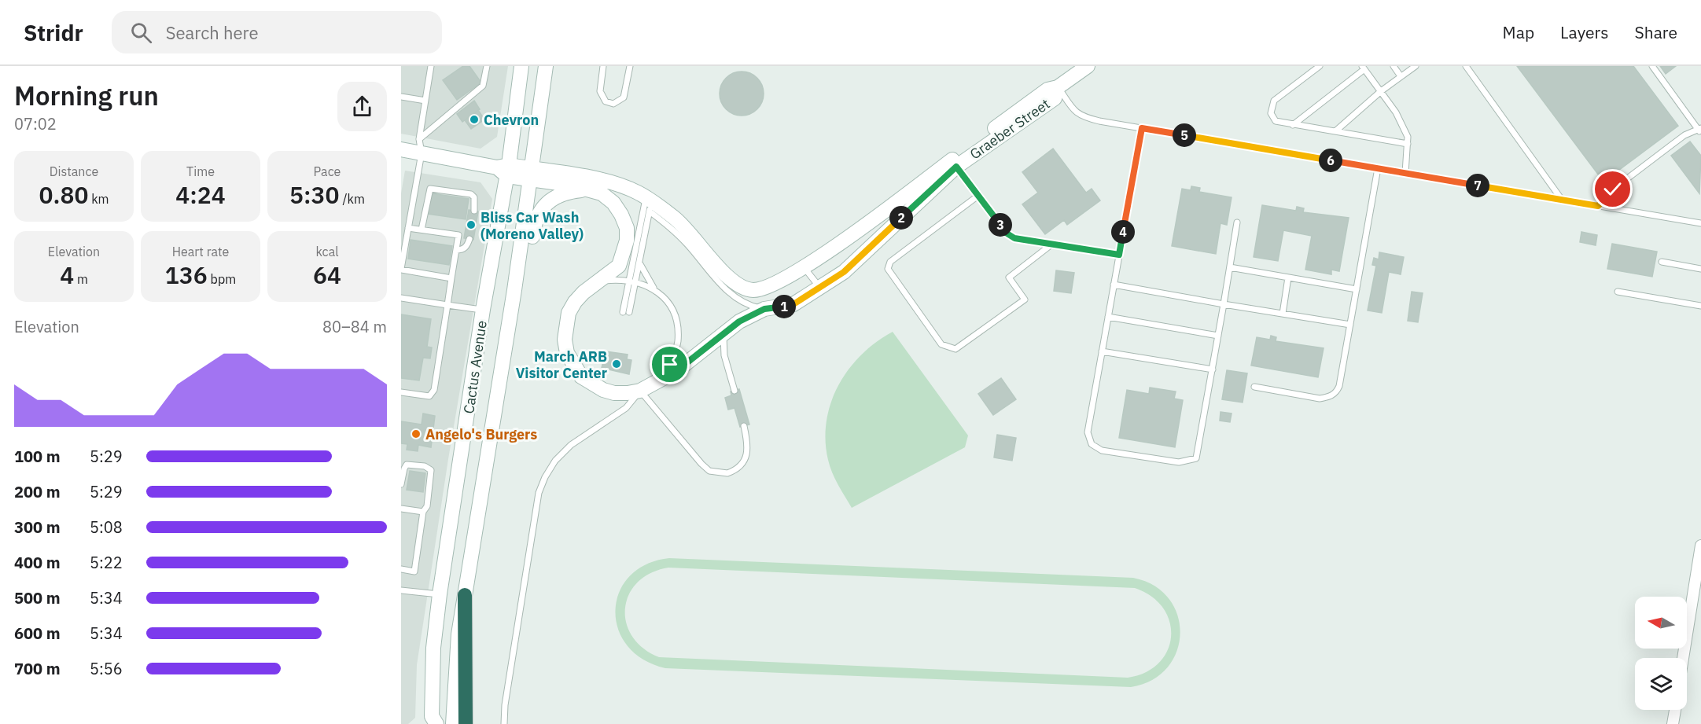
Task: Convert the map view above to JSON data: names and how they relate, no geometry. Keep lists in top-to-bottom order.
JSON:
{
  "streets": {
    "street": ["Graeber Street", "Cactus Avenue"]
  },
  "crossings": [
    ["Graeber Street", "Cactus Avenue"]
  ],
  "places": [
    "Chevron",
    "Bliss Car Wash (Moreno Valley)",
    "March ARB Visitor Center",
    "Angelo's Burgers"
  ],
  "north": "left",
  "page": {
    "header": "Stridr",
    "search": "Search here",
    "nav": ["Map", "Layers", "Share"],
    "heading": ["Morning run", "07:02"],
    "pins": [
      "5",
      "6",
      "7",
      "2",
      "3",
      "4",
      "1"
    ],
    "stats": [
      ["Distance", "0.80 km"],
      ["Time", "4:24"],
      ["Pace", "5:30 /km"],
      ["Elevation", "4 m"],
      ["Heart rate", "136 bpm"],
      ["kcal", "64"]
    ],
    "chart": ["Elevation", "80–84 m"],
    "list": [
      {
        "name": "100 m",
        "note": "5:29"
      },
      {
        "name": "200 m",
        "note": "5:29"
      },
      {
        "name": "300 m",
        "note": "5:08"
      },
      {
        "name": "400 m",
        "note": "5:22"
      },
      {
        "name": "500 m",
        "note": "5:34"
      },
      {
        "name": "600 m",
        "note": "5:34"
      },
      {
        "name": "700 m",
        "note": "5:56"
      }
    ]
  }
}
